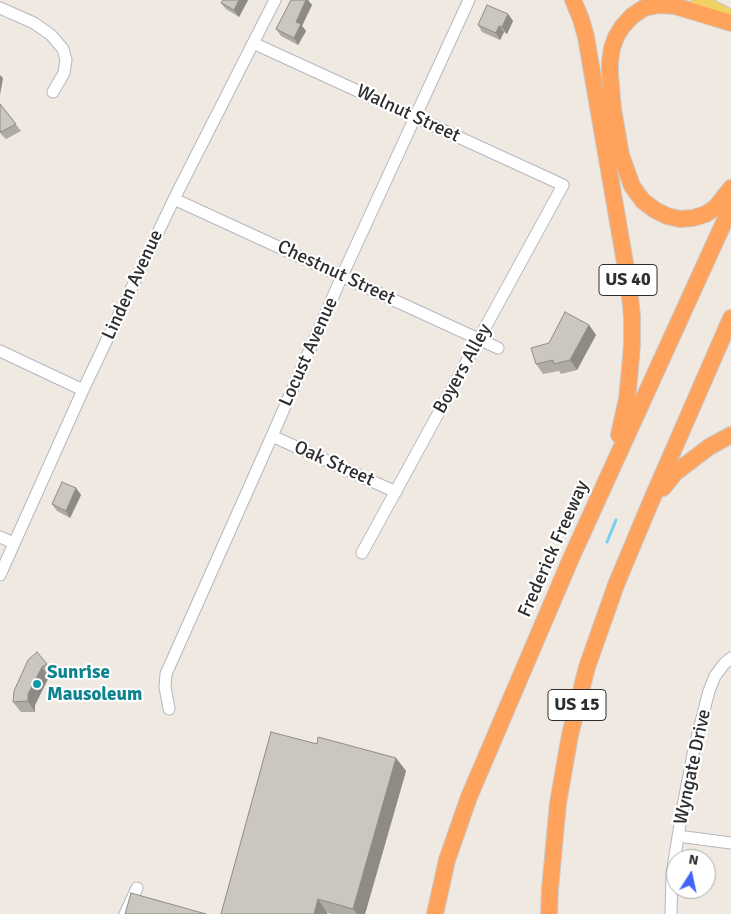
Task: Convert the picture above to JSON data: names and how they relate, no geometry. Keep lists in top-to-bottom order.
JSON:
{
  "streets": {
    "highway": ["US 40", "Frederick Freeway", "US 15"],
    "street": [
      "Walnut Street",
      "Chestnut Street",
      "Linden Avenue",
      "Locust Avenue",
      "Boyers Alley",
      "Oak Street",
      "Wyngate Drive"
    ]
  },
  "crossings": [
    ["Walnut Street", "Linden Avenue"],
    ["Walnut Street", "Locust Avenue"],
    ["Walnut Street", "Boyers Alley"],
    ["Chestnut Street", "Linden Avenue"],
    ["Chestnut Street", "Locust Avenue"],
    ["Chestnut Street", "Boyers Alley"],
    ["US 40", "Frederick Freeway"],
    ["Locust Avenue", "Oak Street"],
    ["Boyers Alley", "Oak Street"]
  ],
  "places": ["Sunrise Mausoleum"],
  "north": "top"
}
